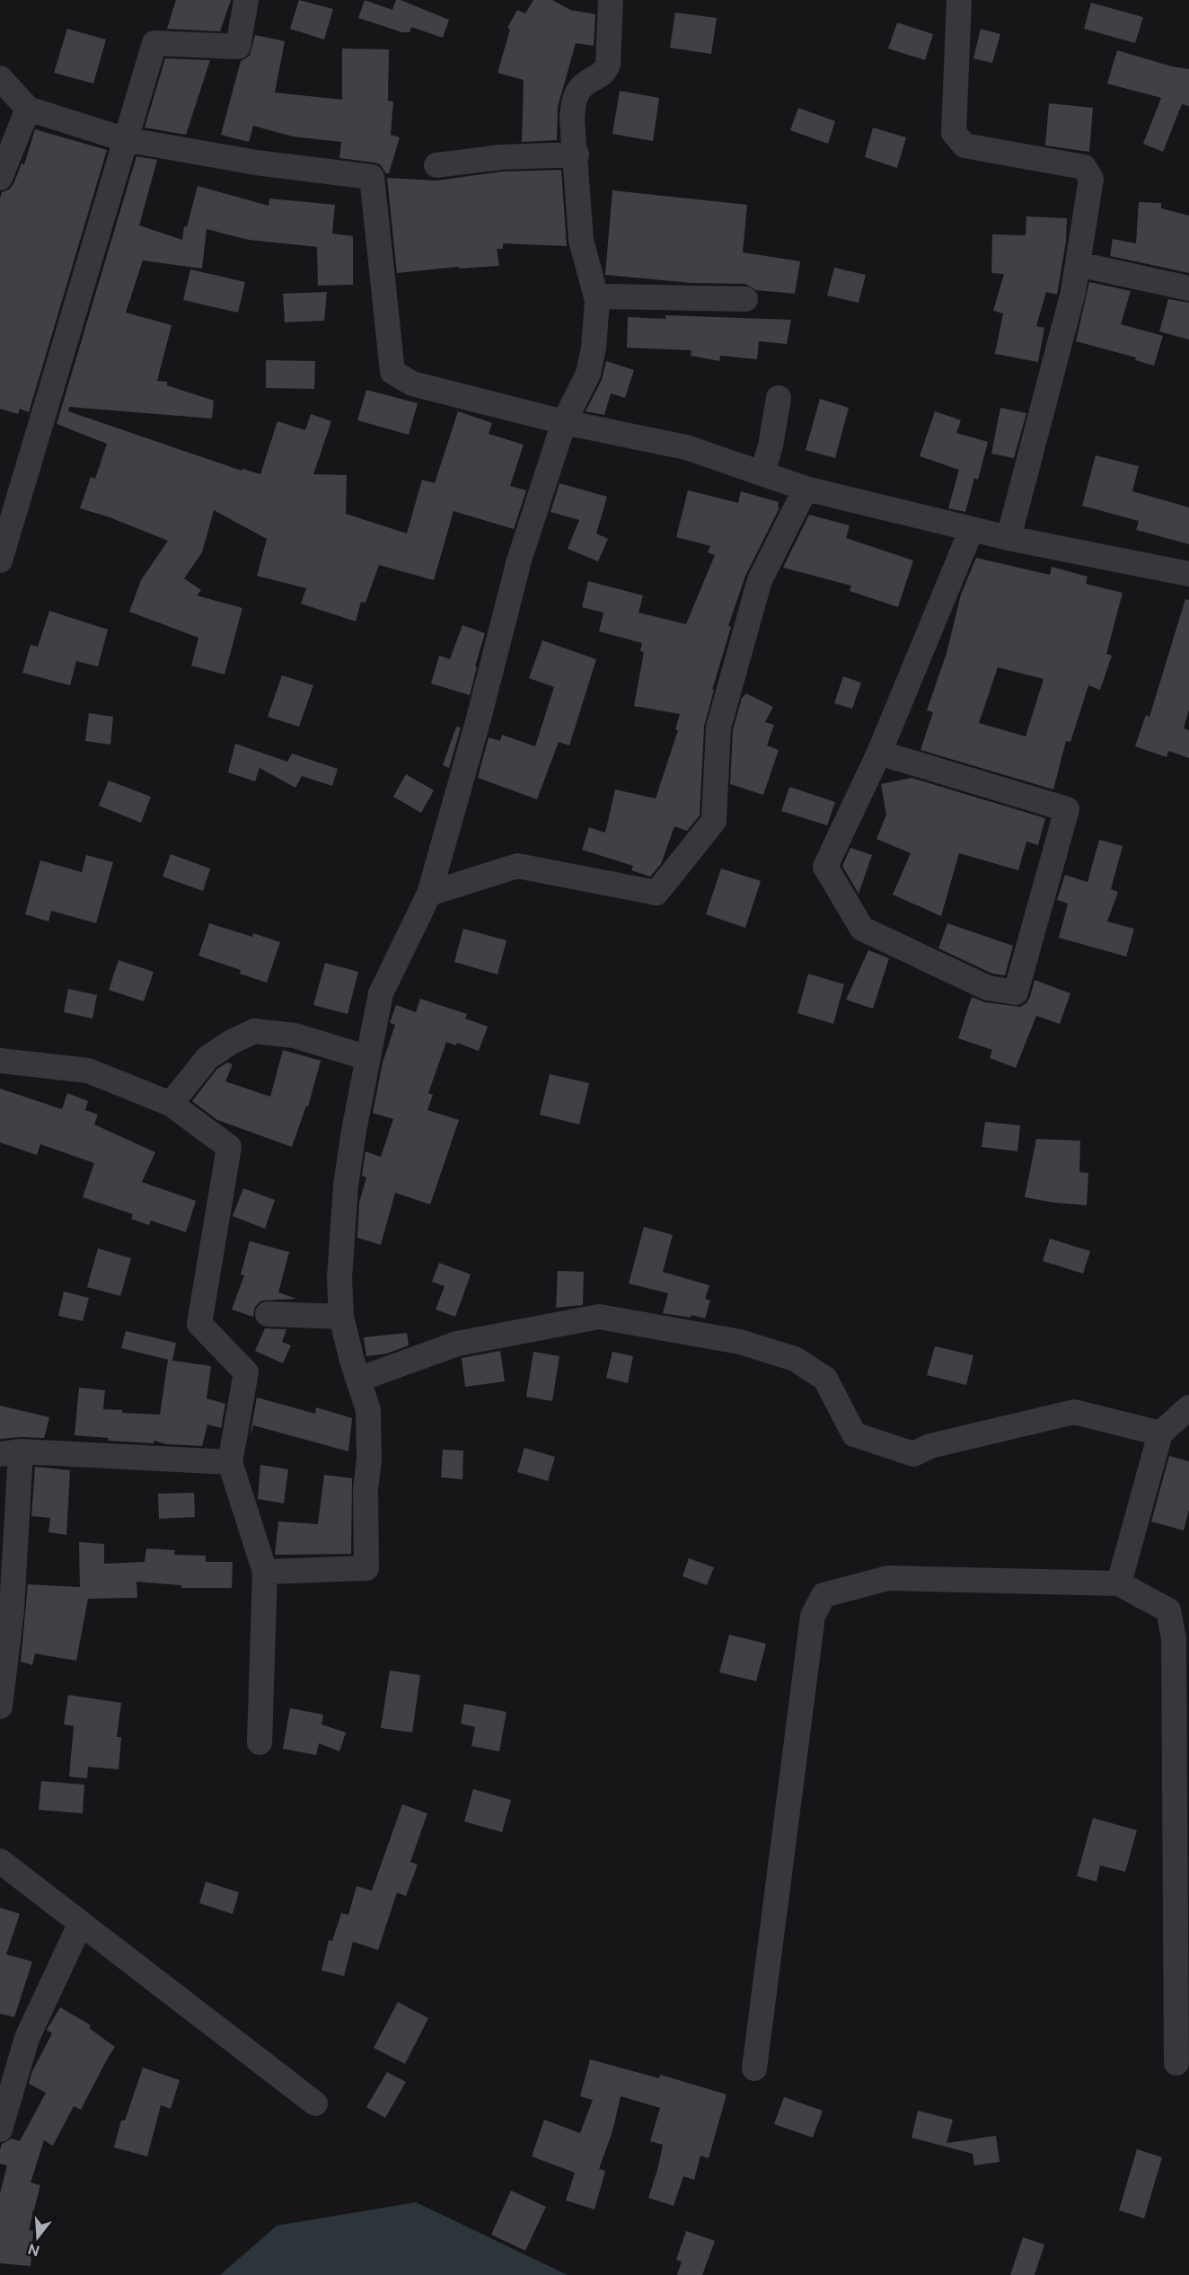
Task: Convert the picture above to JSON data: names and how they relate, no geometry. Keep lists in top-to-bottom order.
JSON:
{
  "north": "bottom"
}
